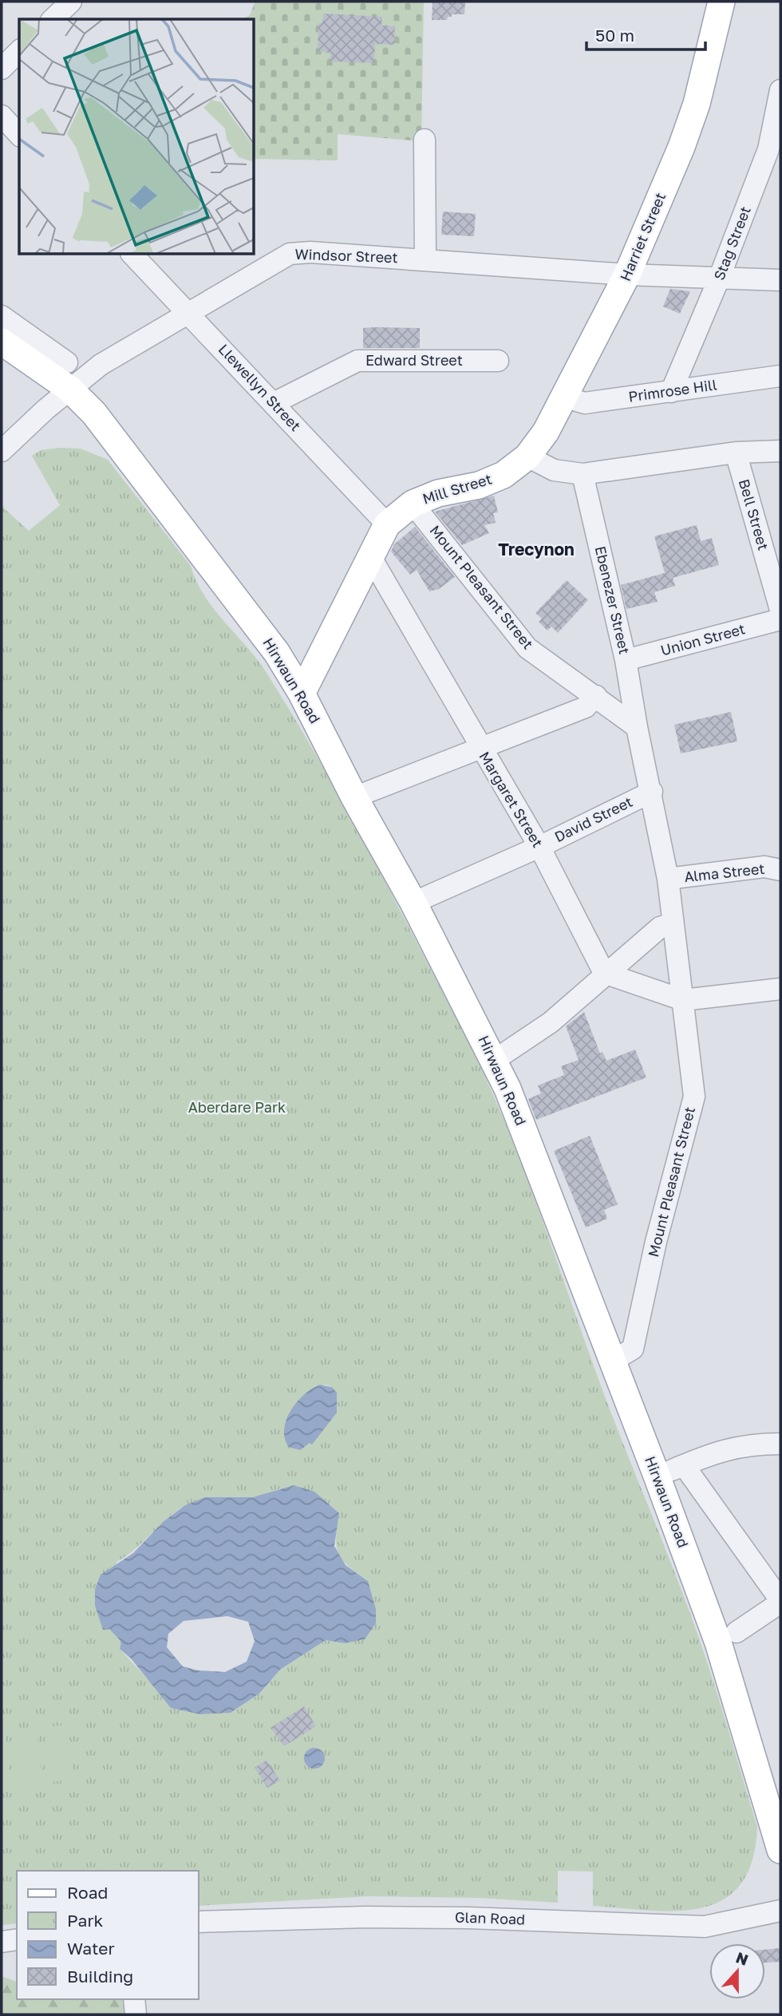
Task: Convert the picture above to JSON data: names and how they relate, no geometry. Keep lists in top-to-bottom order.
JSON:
{
  "streets": {
    "main road": ["Harriet Street", "Mill Street", "Hirwaun Road"],
    "street": [
      "Stag Street",
      "Windsor Street",
      "Edward Street",
      "Llewellyn Street",
      "Primrose Hill",
      "Bell Street",
      "Mount Pleasant Street",
      "Ebenezer Street",
      "Union Street",
      "Margaret Street",
      "David Street",
      "Alma Street",
      "Glan Road"
    ]
  },
  "crossings": [
    ["Harriet Street", "Windsor Street"],
    ["Harriet Street", "Primrose Hill"],
    ["Harriet Street", "Mill Street"],
    ["Stag Street", "Windsor Street"],
    ["Stag Street", "Primrose Hill"],
    ["Windsor Street", "Llewellyn Street"],
    ["Windsor Street", "Hirwaun Road"],
    ["Edward Street", "Llewellyn Street"],
    ["Llewellyn Street", "Mill Street"],
    ["Mill Street", "Mount Pleasant Street"],
    ["Mill Street", "Hirwaun Road"],
    ["Mill Street", "Margaret Street"],
    ["Mount Pleasant Street", "Ebenezer Street"],
    ["Mount Pleasant Street", "Hirwaun Road"],
    ["Mount Pleasant Street", "David Street"],
    ["Mount Pleasant Street", "Alma Street"],
    ["Ebenezer Street", "Union Street"],
    ["Hirwaun Road", "David Street"],
    ["Margaret Street", "David Street"]
  ],
  "districts": ["Trecynon"],
  "parks": ["Aberdare Park"],
  "legend": [
    "Road",
    "Park",
    "Water",
    "Building"
  ],
  "scale_bar": "50 m",
  "north": "top"
}
